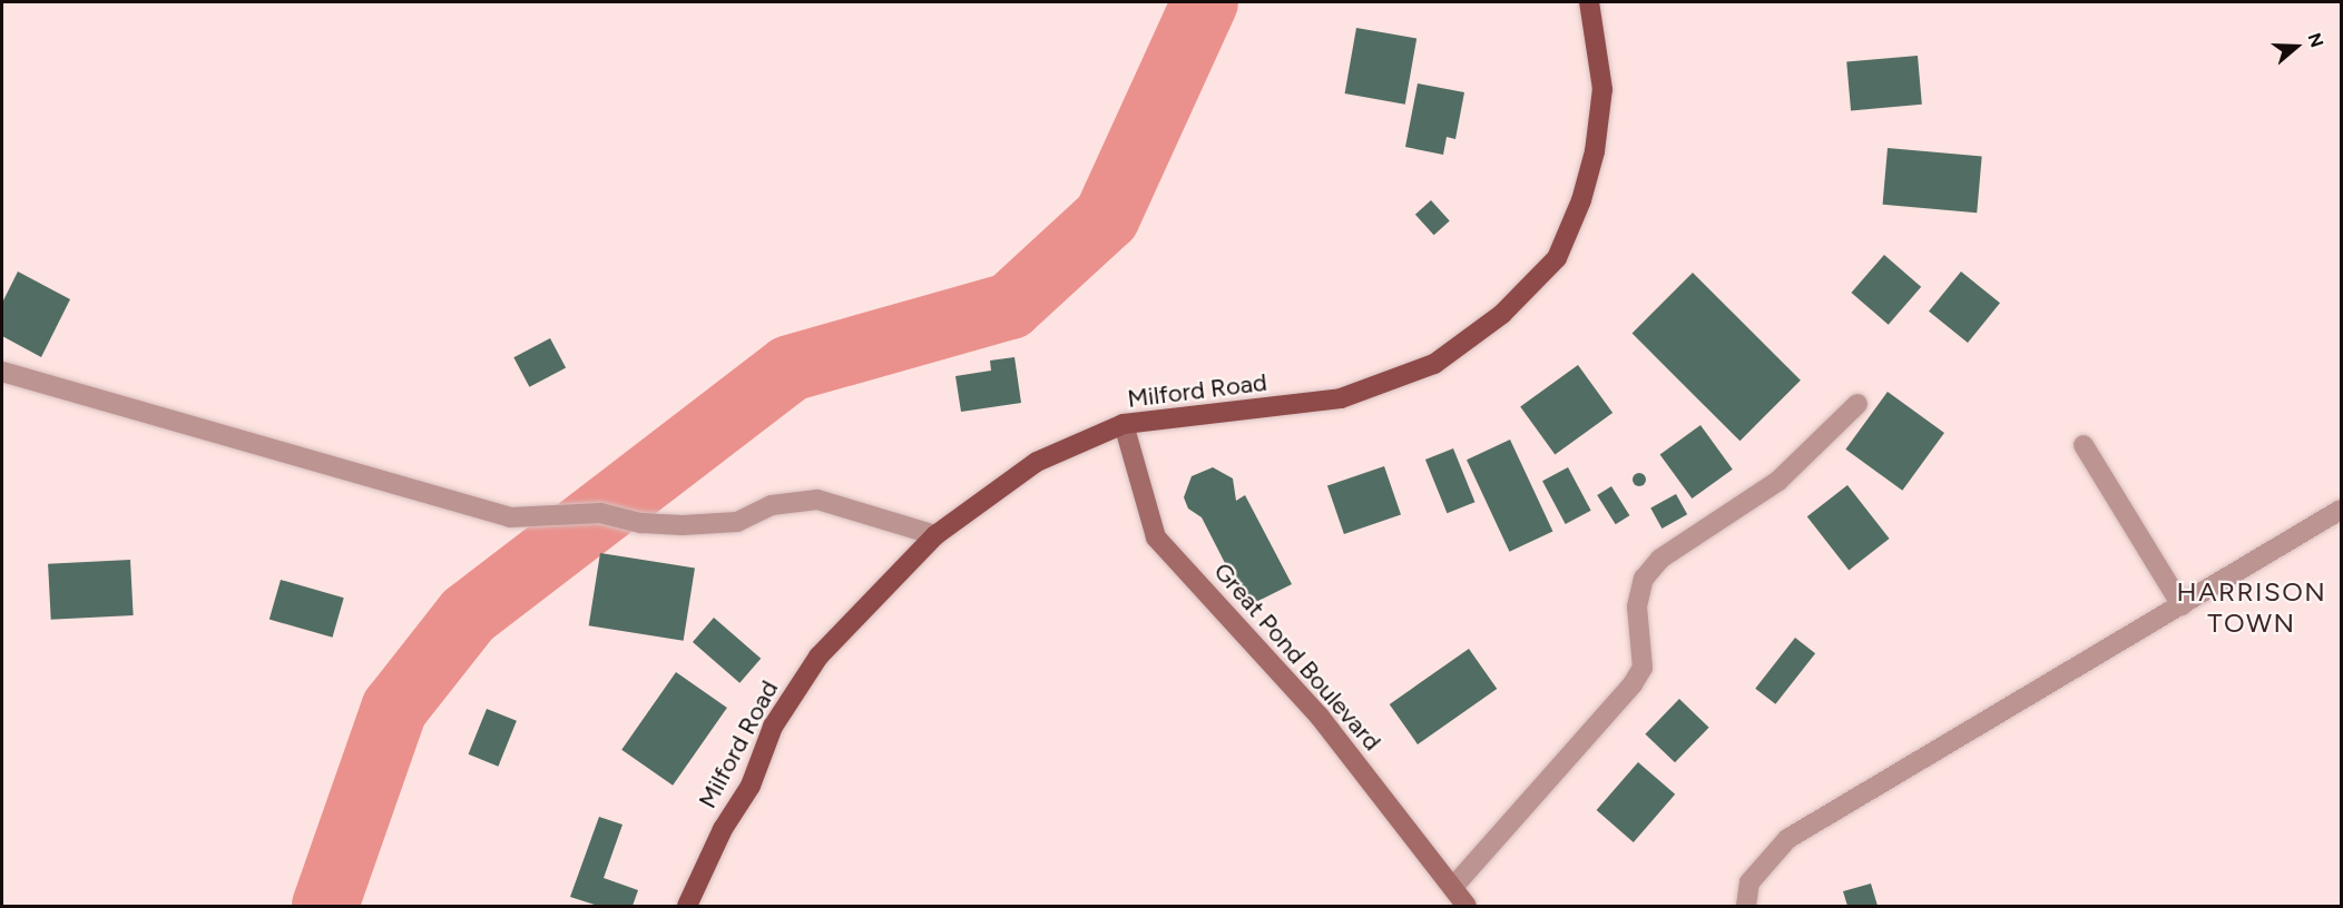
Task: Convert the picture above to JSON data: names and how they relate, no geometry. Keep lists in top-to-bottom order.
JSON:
{
  "streets": {
    "main road": ["Milford Road"],
    "street": ["Great Pond Boulevard"]
  },
  "crossings": [
    ["Milford Road", "Great Pond Boulevard"]
  ],
  "districts": ["HARRISON TOWN"],
  "north": "right"
}
